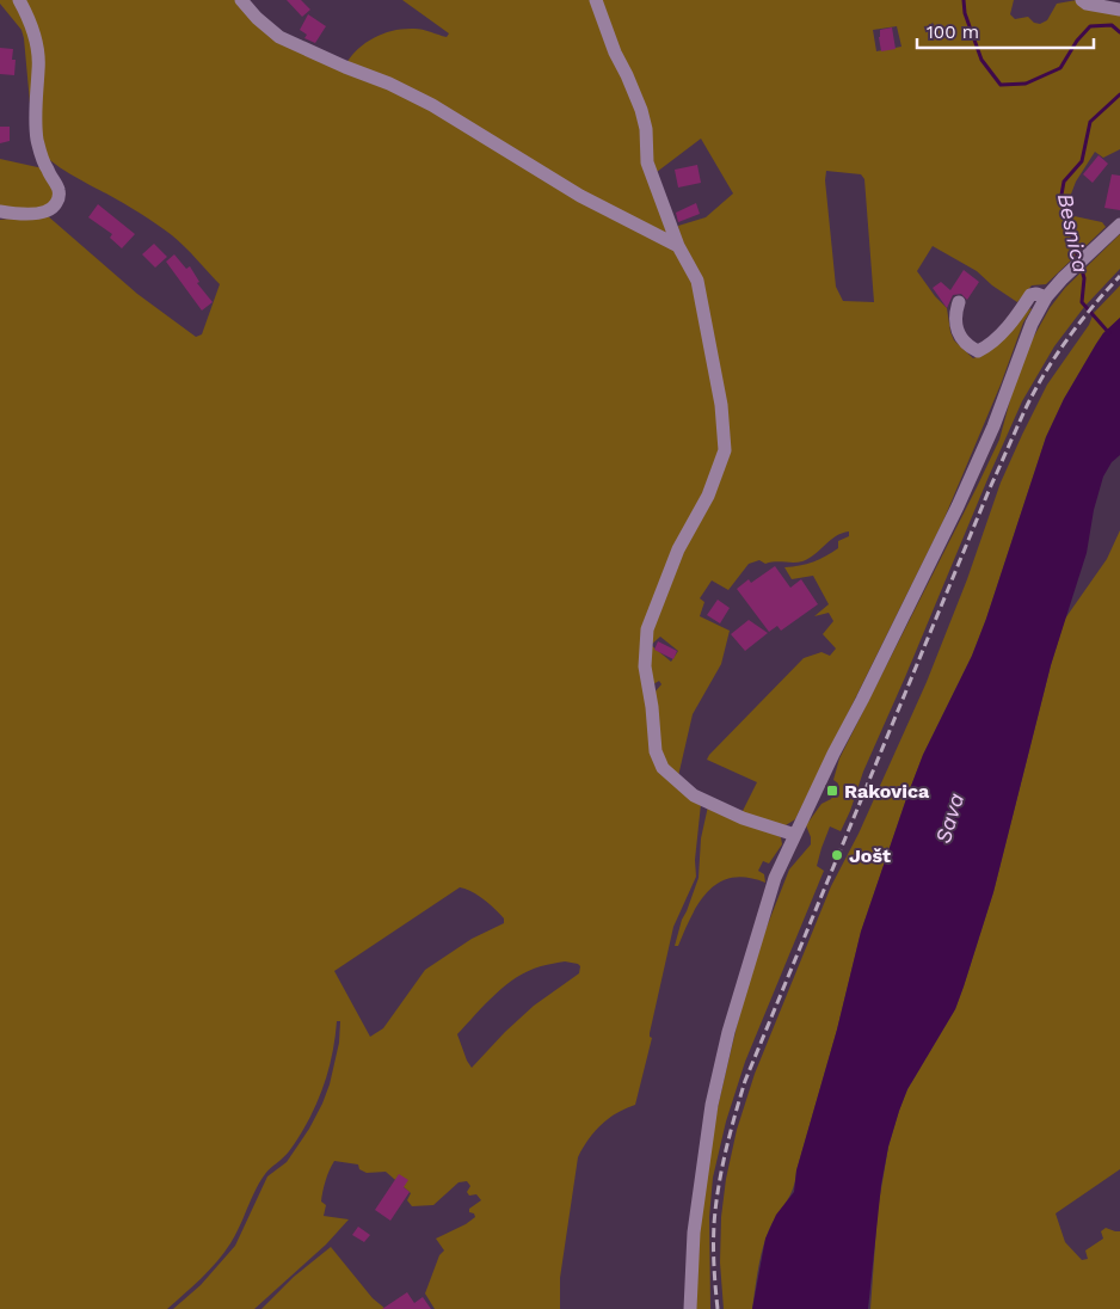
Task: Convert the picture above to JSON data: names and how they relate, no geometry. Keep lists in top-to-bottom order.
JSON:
{
  "water": ["Besnica", "Sava"],
  "places": {
    "transit": ["Rakovica"],
    "other": ["Jošt"]
  },
  "scale_bar": "100 m"
}
